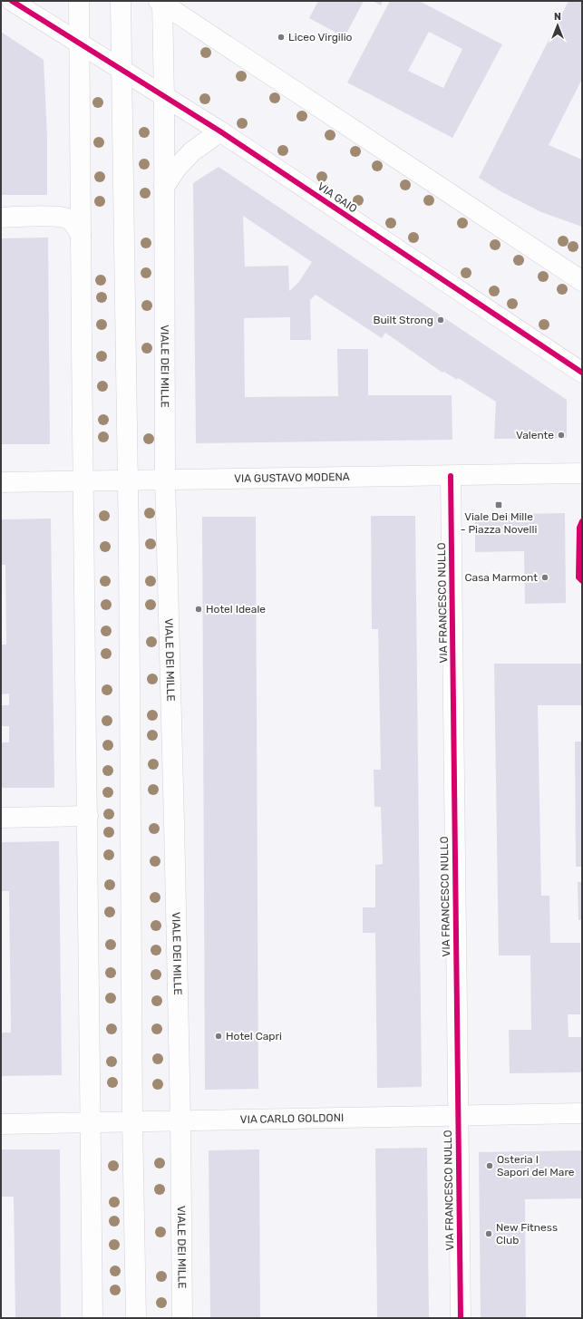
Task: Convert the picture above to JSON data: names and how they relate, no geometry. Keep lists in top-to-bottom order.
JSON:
{
  "streets": {
    "street": [
      "VIA GAIO",
      "VIALE DEI MILLE",
      "VIA GUSTAVO MODENA",
      "VIA FRANCESCO NULLO",
      "VIA CARLO GOLDONI"
    ]
  },
  "crossings": [
    ["VIA GAIO", "VIALE DEI MILLE"],
    ["VIALE DEI MILLE", "VIA GUSTAVO MODENA"],
    ["VIALE DEI MILLE", "VIA CARLO GOLDONI"],
    ["VIA GUSTAVO MODENA", "VIA FRANCESCO NULLO"],
    ["VIA FRANCESCO NULLO", "VIA CARLO GOLDONI"]
  ],
  "places": {
    "other": [
      "Liceo Virgilio",
      "Built Strong",
      "Valente",
      "Casa Marmont",
      "Hotel Ideale",
      "Hotel Capri",
      "Osteria I Sapori del Mare",
      "New Fitness Club"
    ],
    "transit": ["Viale Dei Mille - Piazza Novelli"]
  },
  "north": "top"
}
